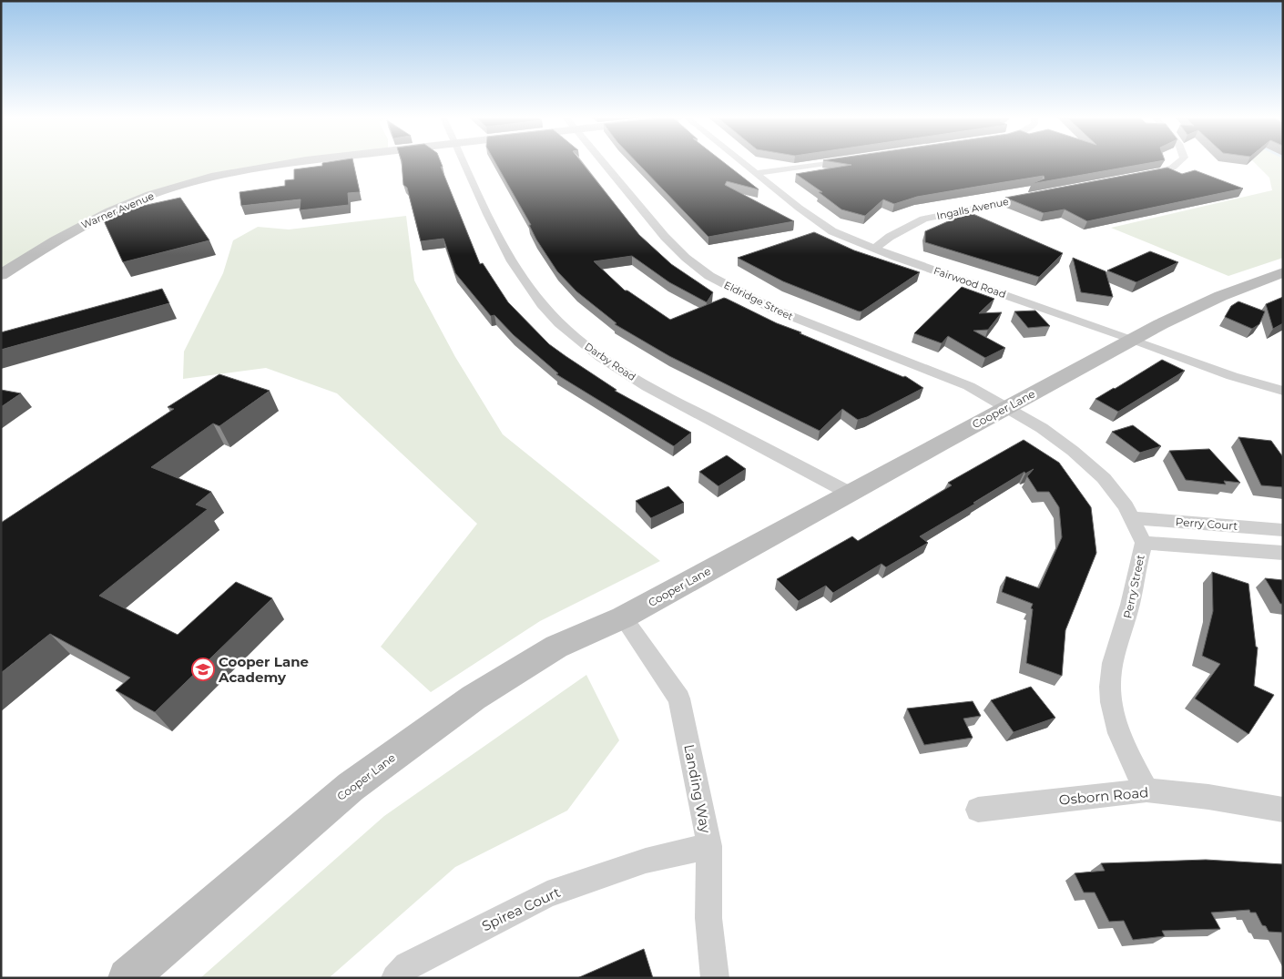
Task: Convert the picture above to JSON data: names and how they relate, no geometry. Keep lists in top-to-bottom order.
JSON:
{
  "streets": {
    "street": [
      "Ingalls Avenue",
      "Warner Avenue",
      "Fairwood Road",
      "Eldridge Street",
      "Darby Road",
      "Cooper Lane",
      "Perry Court",
      "Perry Street",
      "Landing Way",
      "Osborn Road",
      "Spirea Court"
    ]
  },
  "crossings": [
    ["Ingalls Avenue", "Fairwood Road"],
    ["Fairwood Road", "Cooper Lane"],
    ["Eldridge Street", "Cooper Lane"],
    ["Eldridge Street", "Perry Street"],
    ["Darby Road", "Cooper Lane"],
    ["Cooper Lane", "Perry Street"],
    ["Cooper Lane", "Landing Way"],
    ["Perry Court", "Perry Street"],
    ["Perry Street", "Osborn Road"],
    ["Landing Way", "Spirea Court"]
  ],
  "places": {
    "school or university": ["Cooper Lane Academy"]
  }
}
